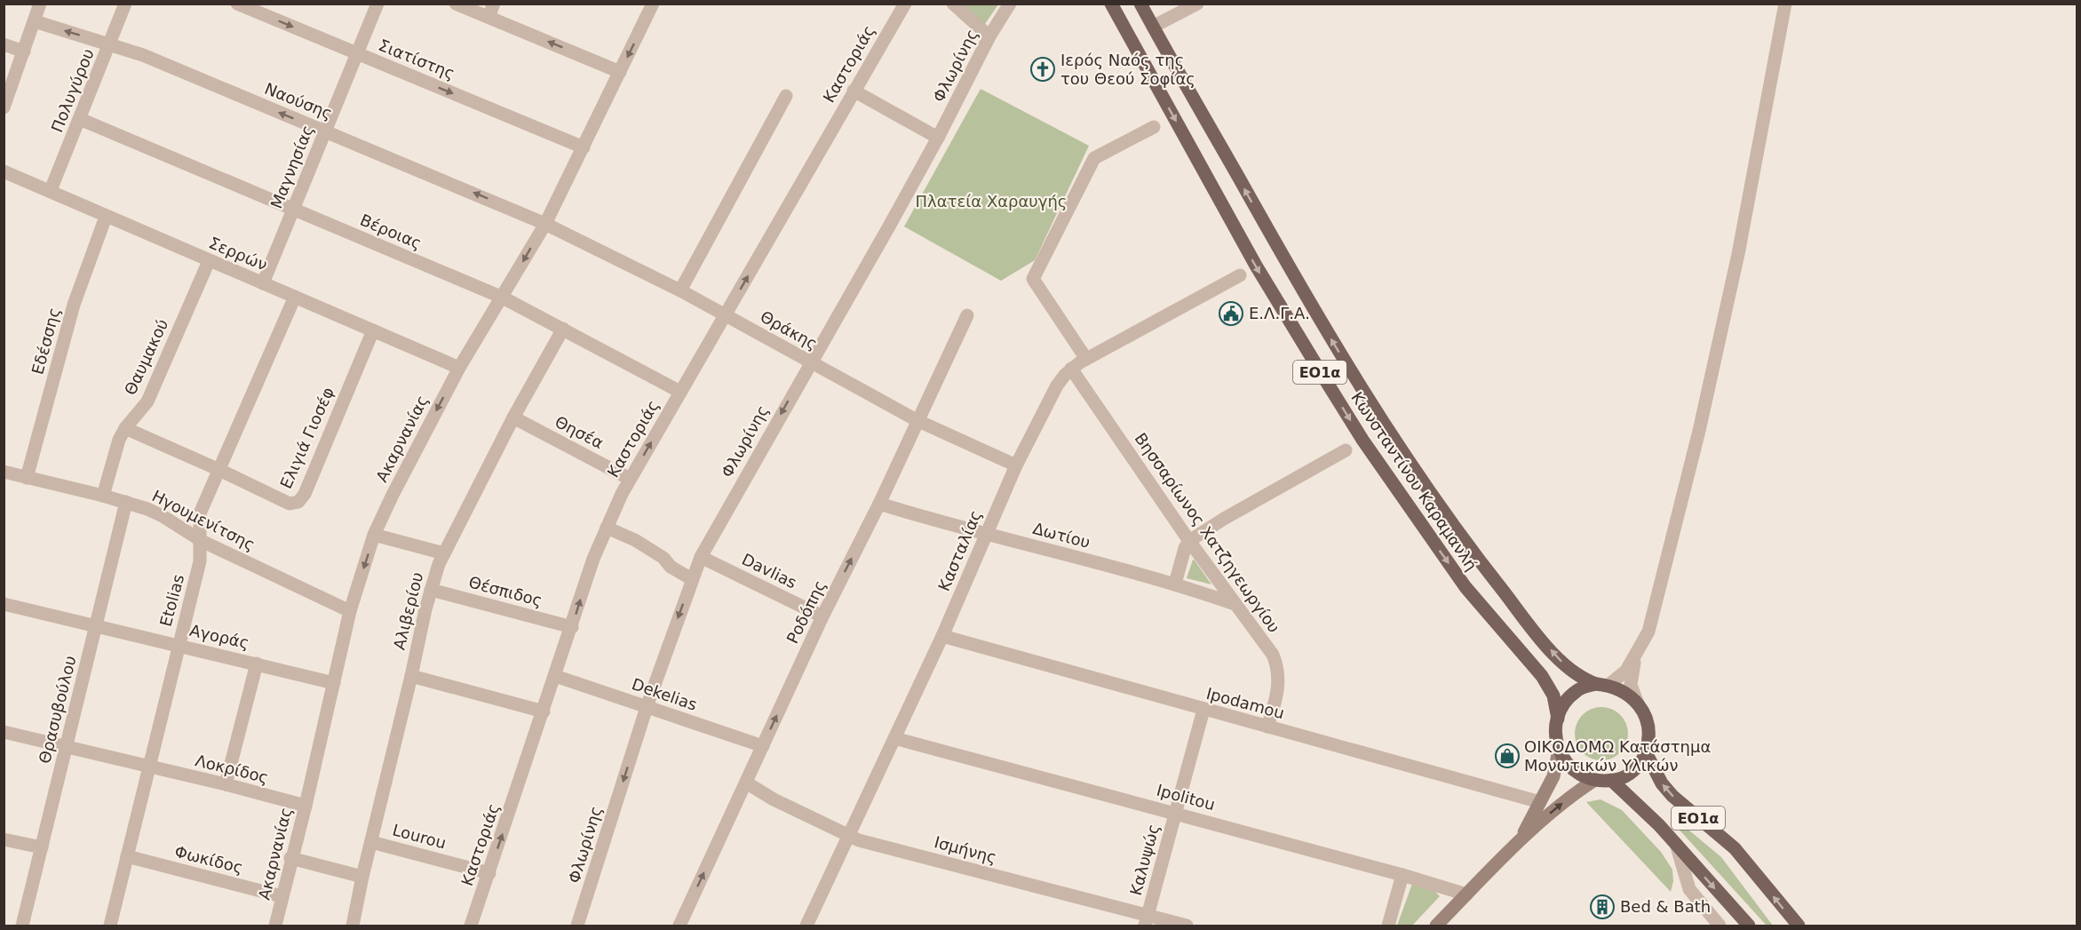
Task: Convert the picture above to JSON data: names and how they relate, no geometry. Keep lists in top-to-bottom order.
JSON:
{
  "streets": {
    "main road": ["ΕΟ1α", "Κωνσταντίνου Καραμανλή"],
    "street": [
      "Σιατίστης",
      "Καστοριάς",
      "Φλωρίνης",
      "Πολυγύρου",
      "Ναούσης",
      "Μαγνησίας",
      "Βέροιας",
      "Σερρών",
      "Θράκης",
      "Εδέσσης",
      "Θαυμακού",
      "Θησέα",
      "Ελιγιά Γιοσέφ",
      "Ακαρνανίας",
      "Ηγουμενίτσης",
      "Βησσαρίωνος Χατζηγεωργίου",
      "Δωτίου",
      "Κασταλίας",
      "Davlias",
      "Θέσπιδος",
      "Etolias",
      "Αλιβερίου",
      "Ροδόπης",
      "Αγοράς",
      "Dekelias",
      "Ipodamou",
      "Θρασυβούλου",
      "Λοκρίδος",
      "Ipolitou",
      "Lourou",
      "Ισμήνης",
      "Φωκίδος",
      "Καλυψώς"
    ]
  },
  "crossings": [
    ["Σιατίστης", "Μαγνησίας"],
    ["Σιατίστης", "Ακαρνανίας"],
    ["Καστοριάς", "Βέροιας"],
    ["Καστοριάς", "Θράκης"],
    ["Καστοριάς", "Θησέα"],
    ["Καστοριάς", "Θέσπιδος"],
    ["Καστοριάς", "Dekelias"],
    ["Καστοριάς", "Lourou"],
    ["Φλωρίνης", "Θράκης"],
    ["Φλωρίνης", "Davlias"],
    ["Φλωρίνης", "Dekelias"],
    ["Πολυγύρου", "Ναούσης"],
    ["Πολυγύρου", "Βέροιας"],
    ["Πολυγύρου", "Σερρών"],
    ["Ναούσης", "Μαγνησίας"],
    ["Ναούσης", "Θράκης"],
    ["Ναούσης", "Ακαρνανίας"],
    ["Μαγνησίας", "Βέροιας"],
    ["Μαγνησίας", "Σερρών"],
    ["Βέροιας", "Ακαρνανίας"],
    ["Βέροιας", "Αλιβερίου"],
    ["Σερρών", "Εδέσσης"],
    ["Σερρών", "Θαυμακού"],
    ["Σερρών", "Ελιγιά Γιοσέφ"],
    ["Σερρών", "Ακαρνανίας"],
    ["Σερρών", "Etolias"],
    ["Θράκης", "Ακαρνανίας"],
    ["Θράκης", "Κασταλίας"],
    ["Θράκης", "Ροδόπης"],
    ["Εδέσσης", "Ηγουμενίτσης"],
    ["Θαυμακού", "Ελιγιά Γιοσέφ"],
    ["Θαυμακού", "Ηγουμενίτσης"],
    ["ΕΟ1α", "Κωνσταντίνου Καραμανλή"],
    ["Θησέα", "Αλιβερίου"],
    ["Ελιγιά Γιοσέφ", "Etolias"],
    ["Ακαρνανίας", "Ηγουμενίτσης"],
    ["Ακαρνανίας", "Αγοράς"],
    ["Ακαρνανίας", "Λοκρίδος"],
    ["Ακαρνανίας", "Φωκίδος"],
    ["Ηγουμενίτσης", "Etolias"],
    ["Ηγουμενίτσης", "Θρασυβούλου"],
    ["Βησσαρίωνος Χατζηγεωργίου", "Δωτίου"],
    ["Βησσαρίωνος Χατζηγεωργίου", "Κασταλίας"],
    ["Βησσαρίωνος Χατζηγεωργίου", "Ipodamou"],
    ["Δωτίου", "Κασταλίας"],
    ["Δωτίου", "Ροδόπης"],
    ["Κασταλίας", "Ipodamou"],
    ["Κασταλίας", "Ipolitou"],
    ["Κασταλίας", "Ισμήνης"],
    ["Davlias", "Ροδόπης"],
    ["Θέσπιδος", "Αλιβερίου"],
    ["Etolias", "Αγοράς"],
    ["Etolias", "Λοκρίδος"],
    ["Etolias", "Φωκίδος"],
    ["Αλιβερίου", "Lourou"],
    ["Ροδόπης", "Dekelias"],
    ["Ροδόπης", "Ισμήνης"],
    ["Αγοράς", "Θρασυβούλου"],
    ["Ipodamou", "Καλυψώς"],
    ["Θρασυβούλου", "Λοκρίδος"],
    ["Ipolitou", "Καλυψώς"],
    ["Ισμήνης", "Καλυψώς"]
  ],
  "one_way": [
    "Φλωρίνης",
    "Ναούσης",
    "Ακαρνανίας",
    "Ροδόπης"
  ],
  "parks": ["Πλατεία Χαραυγής"],
  "places": {
    "church": ["Ιερός Ναός της του Θεού Σοφίας"],
    "public building": ["Ε.Λ.Γ.Α."],
    "shop": ["ΟΙΚΟΔΟΜΩ Κατάστημα Μονωτικών Υλικών"],
    "building": ["Bed & Bath"]
  }
}
